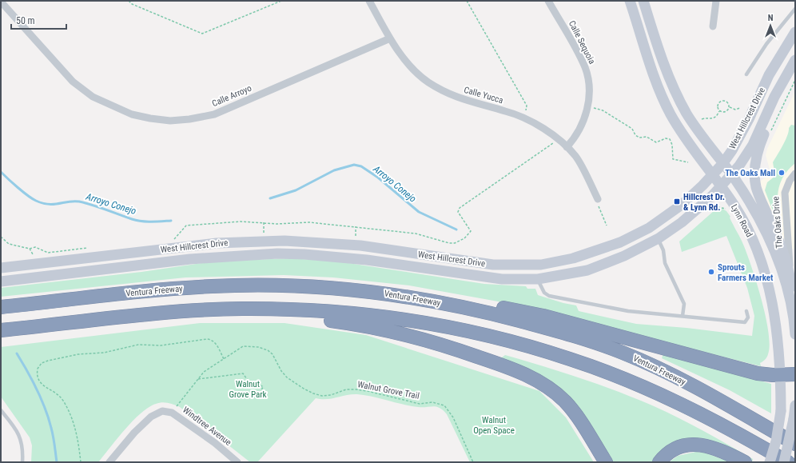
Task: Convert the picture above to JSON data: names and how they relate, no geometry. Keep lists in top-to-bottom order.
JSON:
{
  "streets": {
    "highway": ["Ventura Freeway"],
    "main road": ["West Hillcrest Drive", "Lynn Road"],
    "street": [
      "Calle Sequoia",
      "Calle Yucca",
      "Calle Arroyo",
      "The Oaks Drive",
      "Windtree Avenue"
    ],
    "path": ["Walnut Grove Trail"]
  },
  "crossings": [
    ["Calle Sequoia", "Calle Yucca"],
    ["Calle Yucca", "Calle Arroyo"],
    ["West Hillcrest Drive", "Lynn Road"]
  ],
  "water": ["Arroyo Conejo"],
  "parks": ["Walnut Grove Park", "Walnut Open Space"],
  "places": {
    "other": ["The Oaks Mall", "Sprouts Farmers Market"],
    "transit": ["Hillcrest Dr. & Lynn Rd."]
  },
  "scale_bar": "50 m",
  "north": "top"
}
